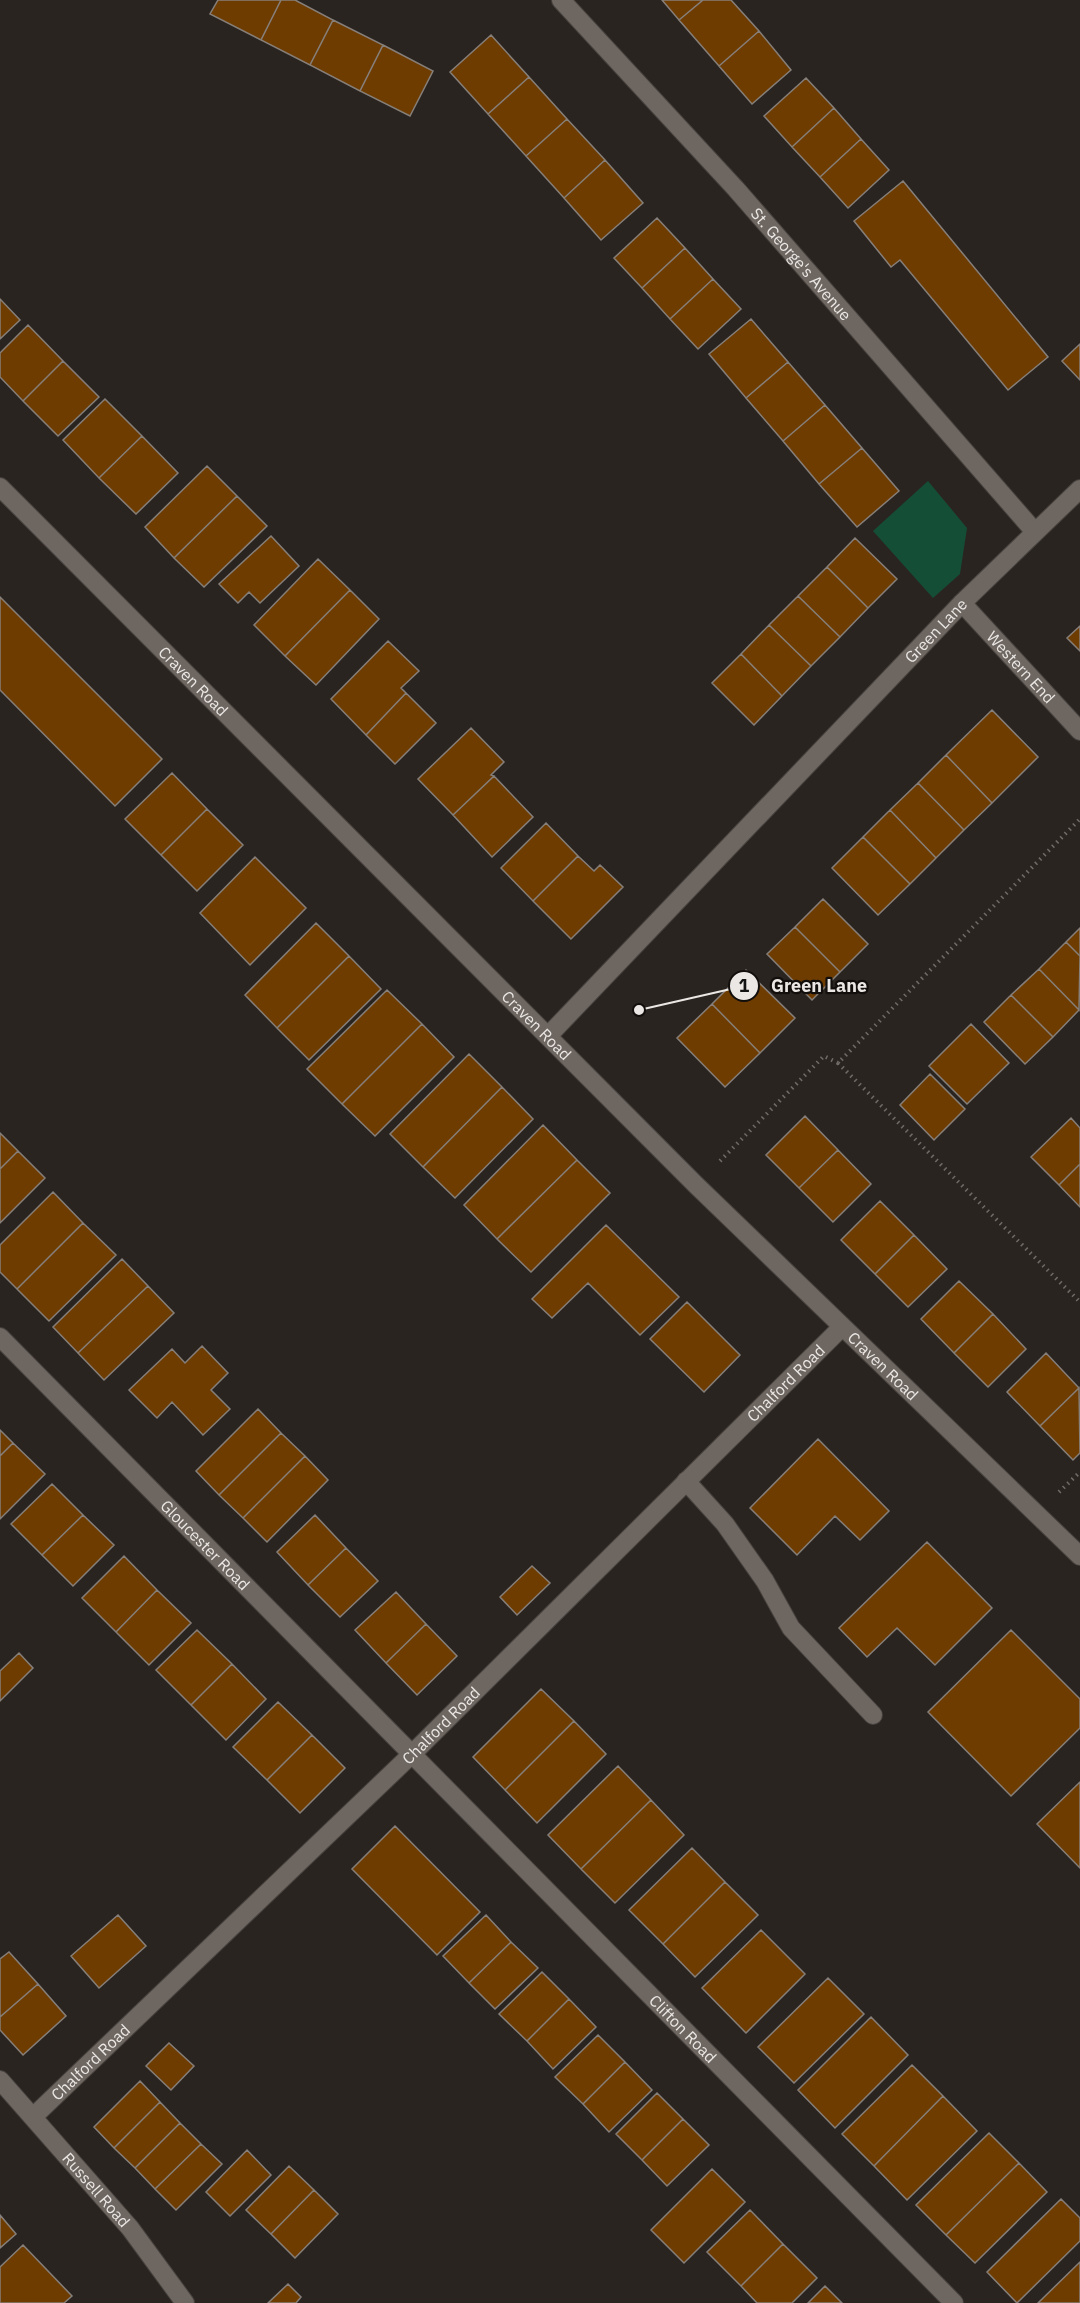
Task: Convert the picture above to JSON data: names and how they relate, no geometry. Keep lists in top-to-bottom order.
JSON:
{
  "streets": {
    "street": [
      "St. George's Avenue",
      "Green Lane",
      "Western End",
      "Craven Road",
      "Chalford Road",
      "Gloucester Road",
      "Clifton Road",
      "Russell Road"
    ]
  },
  "crossings": [
    ["St. George's Avenue", "Green Lane"],
    ["Green Lane", "Western End"],
    ["Green Lane", "Craven Road"],
    ["Craven Road", "Chalford Road"],
    ["Chalford Road", "Gloucester Road"],
    ["Chalford Road", "Clifton Road"],
    ["Chalford Road", "Russell Road"],
    ["Gloucester Road", "Clifton Road"]
  ],
  "places": ["Green Lane"]
}
